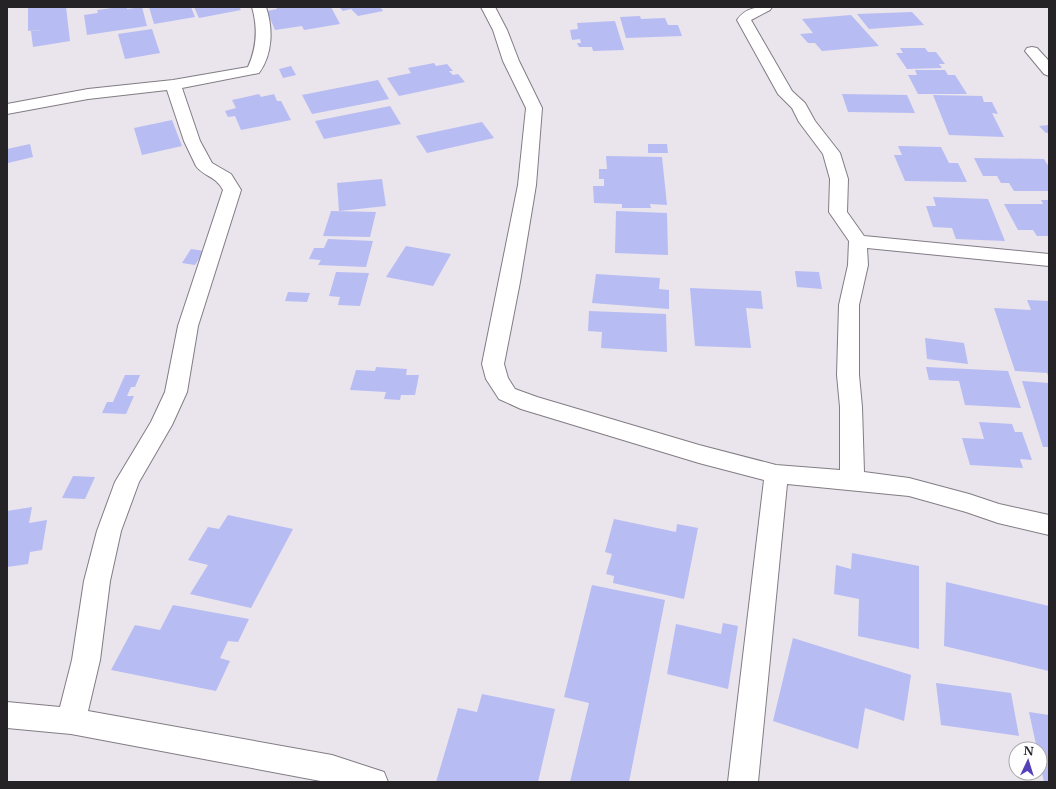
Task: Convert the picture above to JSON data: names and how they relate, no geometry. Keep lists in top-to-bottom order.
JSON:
{
  "north": "top"
}
